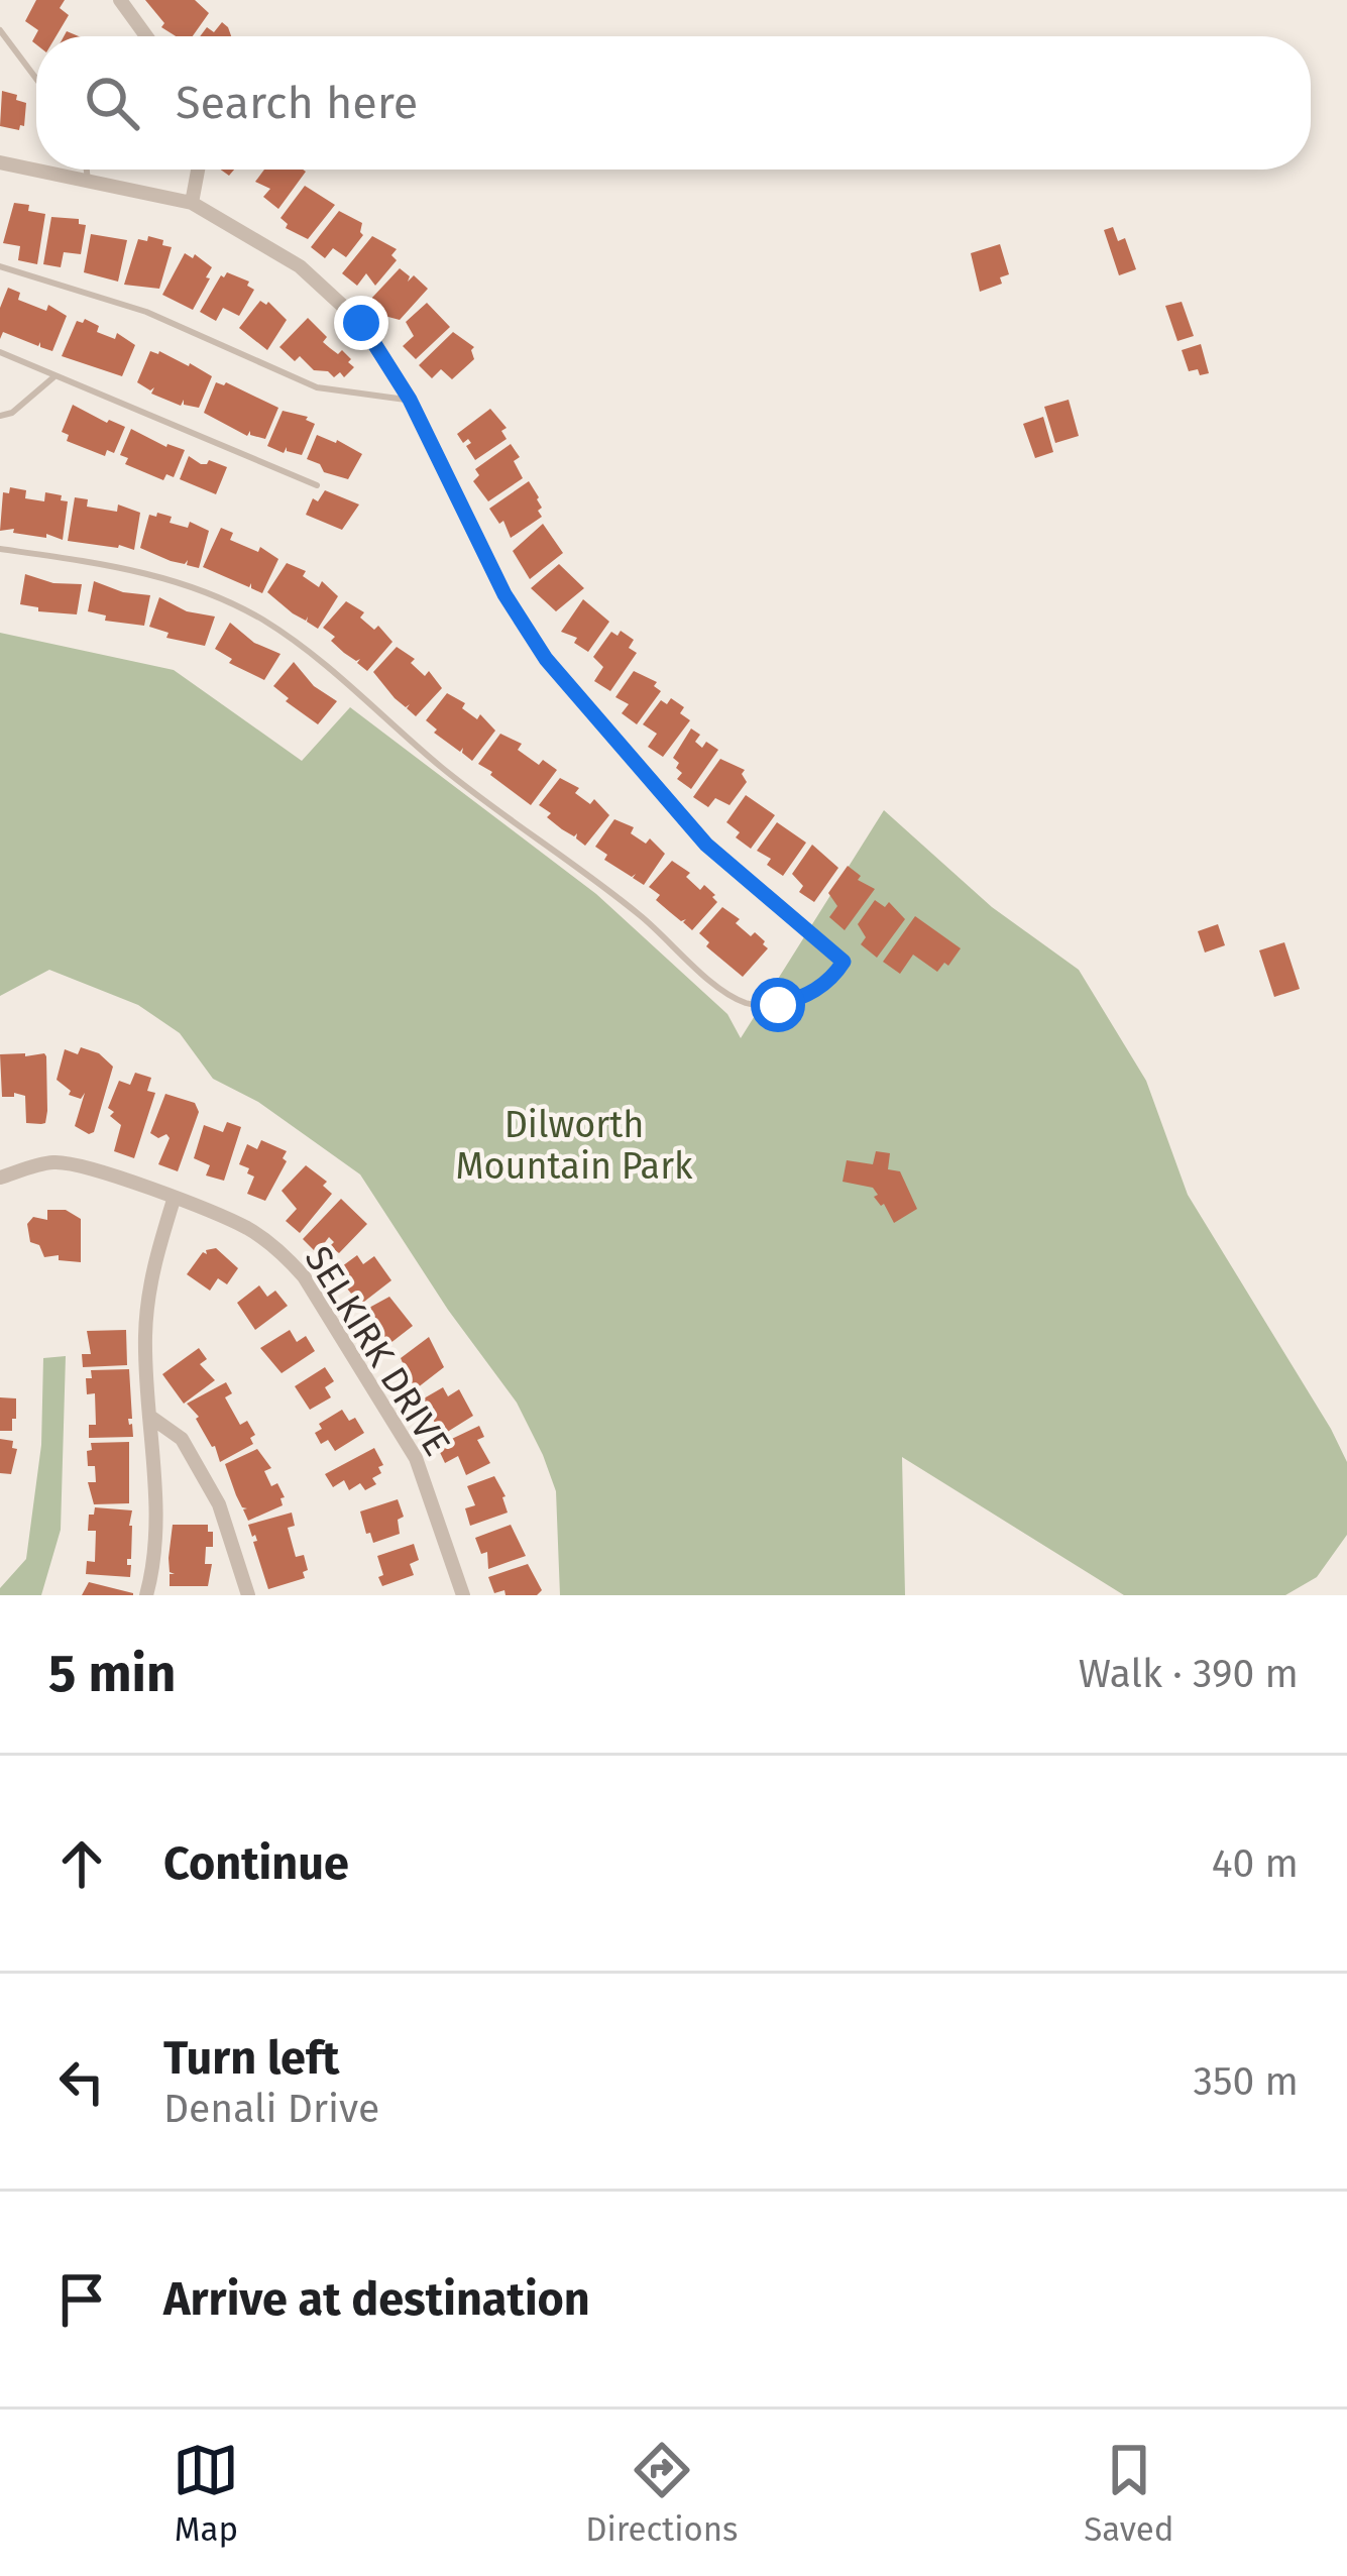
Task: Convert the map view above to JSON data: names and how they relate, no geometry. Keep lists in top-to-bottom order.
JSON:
{
  "streets": {
    "street": ["SELKIRK DRIVE"]
  },
  "parks": ["Dilworth Mountain Park"],
  "page": {
    "search": "Search here",
    "heading": ["5 min", "Walk · 390 m"],
    "list": [
      ["Continue", "40 m"],
      ["Turn left", "Denali Drive", "350 m"],
      "Arrive at destination"
    ],
    "nav": ["Map", "Directions", "Saved"]
  }
}
